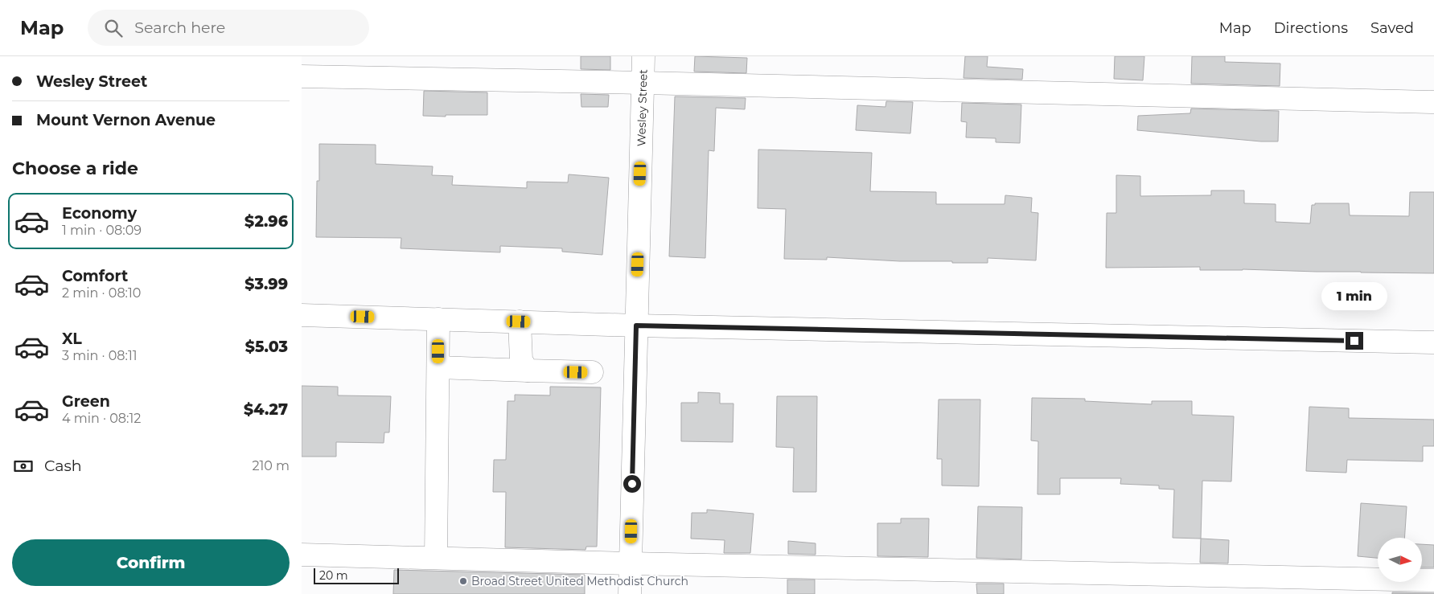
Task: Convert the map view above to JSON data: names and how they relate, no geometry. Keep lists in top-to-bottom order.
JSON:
{
  "streets": {
    "street": ["Wesley Street"]
  },
  "places": ["Broad Street United Methodist Church"],
  "scale_bar": "20 m",
  "north": "right",
  "page": {
    "header": "Map",
    "search": "Search here",
    "nav": ["Map", "Directions", "Saved"],
    "banner": ["Wesley Street", "Mount Vernon Avenue"],
    "heading": "Choose a ride",
    "list": [
      {
        "name": "Economy",
        "note": "1 min · 08:09",
        "value": "$2.96"
      },
      {
        "name": "Comfort",
        "note": "2 min · 08:10",
        "value": "$3.99"
      },
      {
        "name": "XL",
        "note": "3 min · 08:11",
        "value": "$5.03"
      },
      {
        "name": "Green",
        "note": "4 min · 08:12",
        "value": "$4.27"
      }
    ],
    "bubble": "1 min",
    "pay": ["Cash", "210 m"],
    "buttons": "Confirm",
    "scale": "20 m"
  }
}
